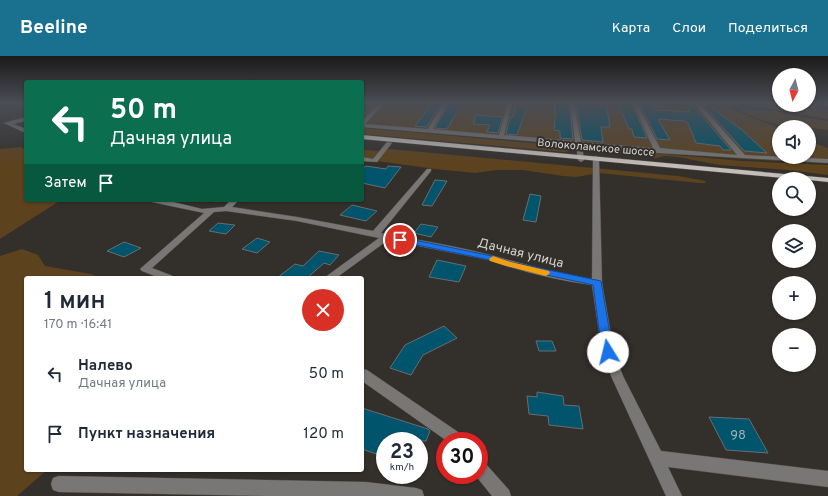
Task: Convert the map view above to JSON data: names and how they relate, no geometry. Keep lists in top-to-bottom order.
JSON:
{
  "streets": {
    "main road": ["Волоколамское шоссе"],
    "street": ["Дачная улица"]
  },
  "house_numbers": ["98"],
  "north": "bottom",
  "page": {
    "header": "Beeline",
    "nav": ["Карта", "Слои", "Поделиться"],
    "map_buttons": ["+", "−"],
    "turn": ["50 m", "Дачная улица"],
    "then": "Затем",
    "heading": ["1 мин", "170 m · 16:41"],
    "list": [
      {
        "name": "Налево",
        "note": "Дачная улица",
        "value": "50 m"
      },
      {
        "name": "Пункт назначения",
        "value": "120 m"
      }
    ],
    "speed": "23 km/h",
    "limit": "30"
  }
}
